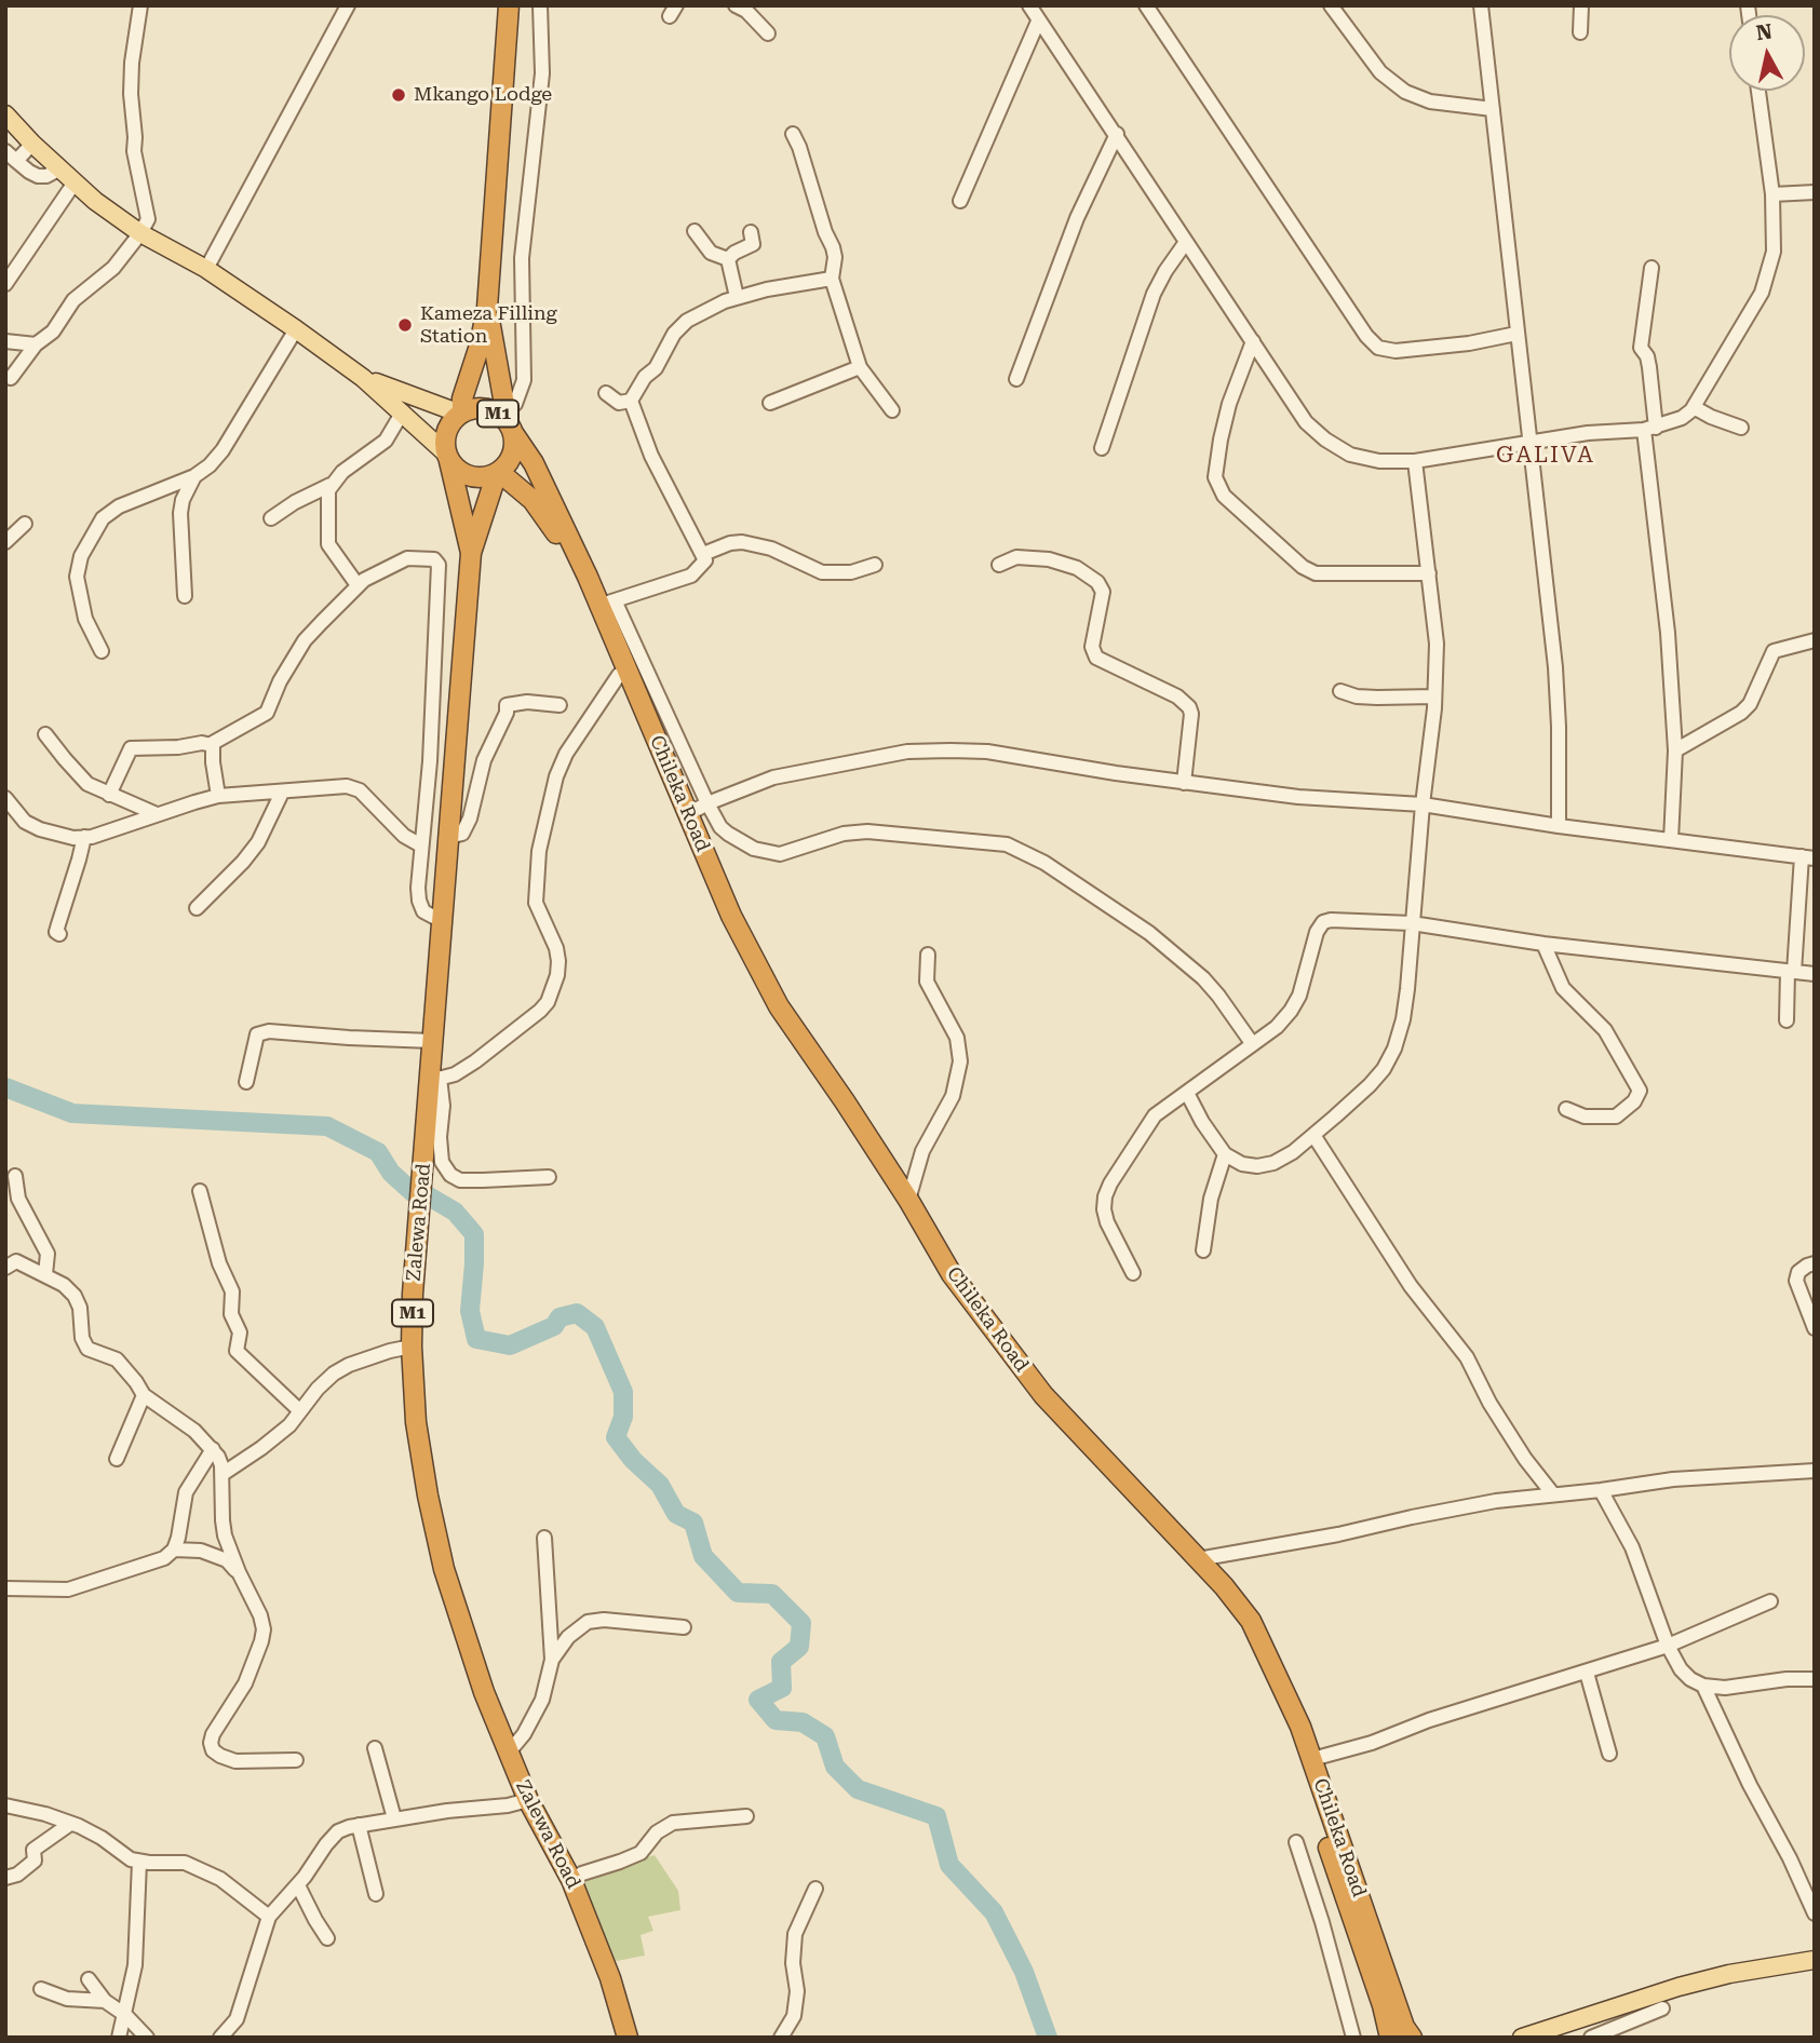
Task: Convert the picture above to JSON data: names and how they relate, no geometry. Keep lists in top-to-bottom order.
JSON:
{
  "streets": {
    "highway": ["M1", "Chileka Road", "Zalewa Road"]
  },
  "crossings": [
    ["M1", "Chileka Road"],
    ["M1", "Zalewa Road"],
    ["Chileka Road", "Zalewa Road"]
  ],
  "districts": ["GALIVA"],
  "places": ["Mkango Lodge", "Kameza Filling Station"],
  "north": "top"
}
